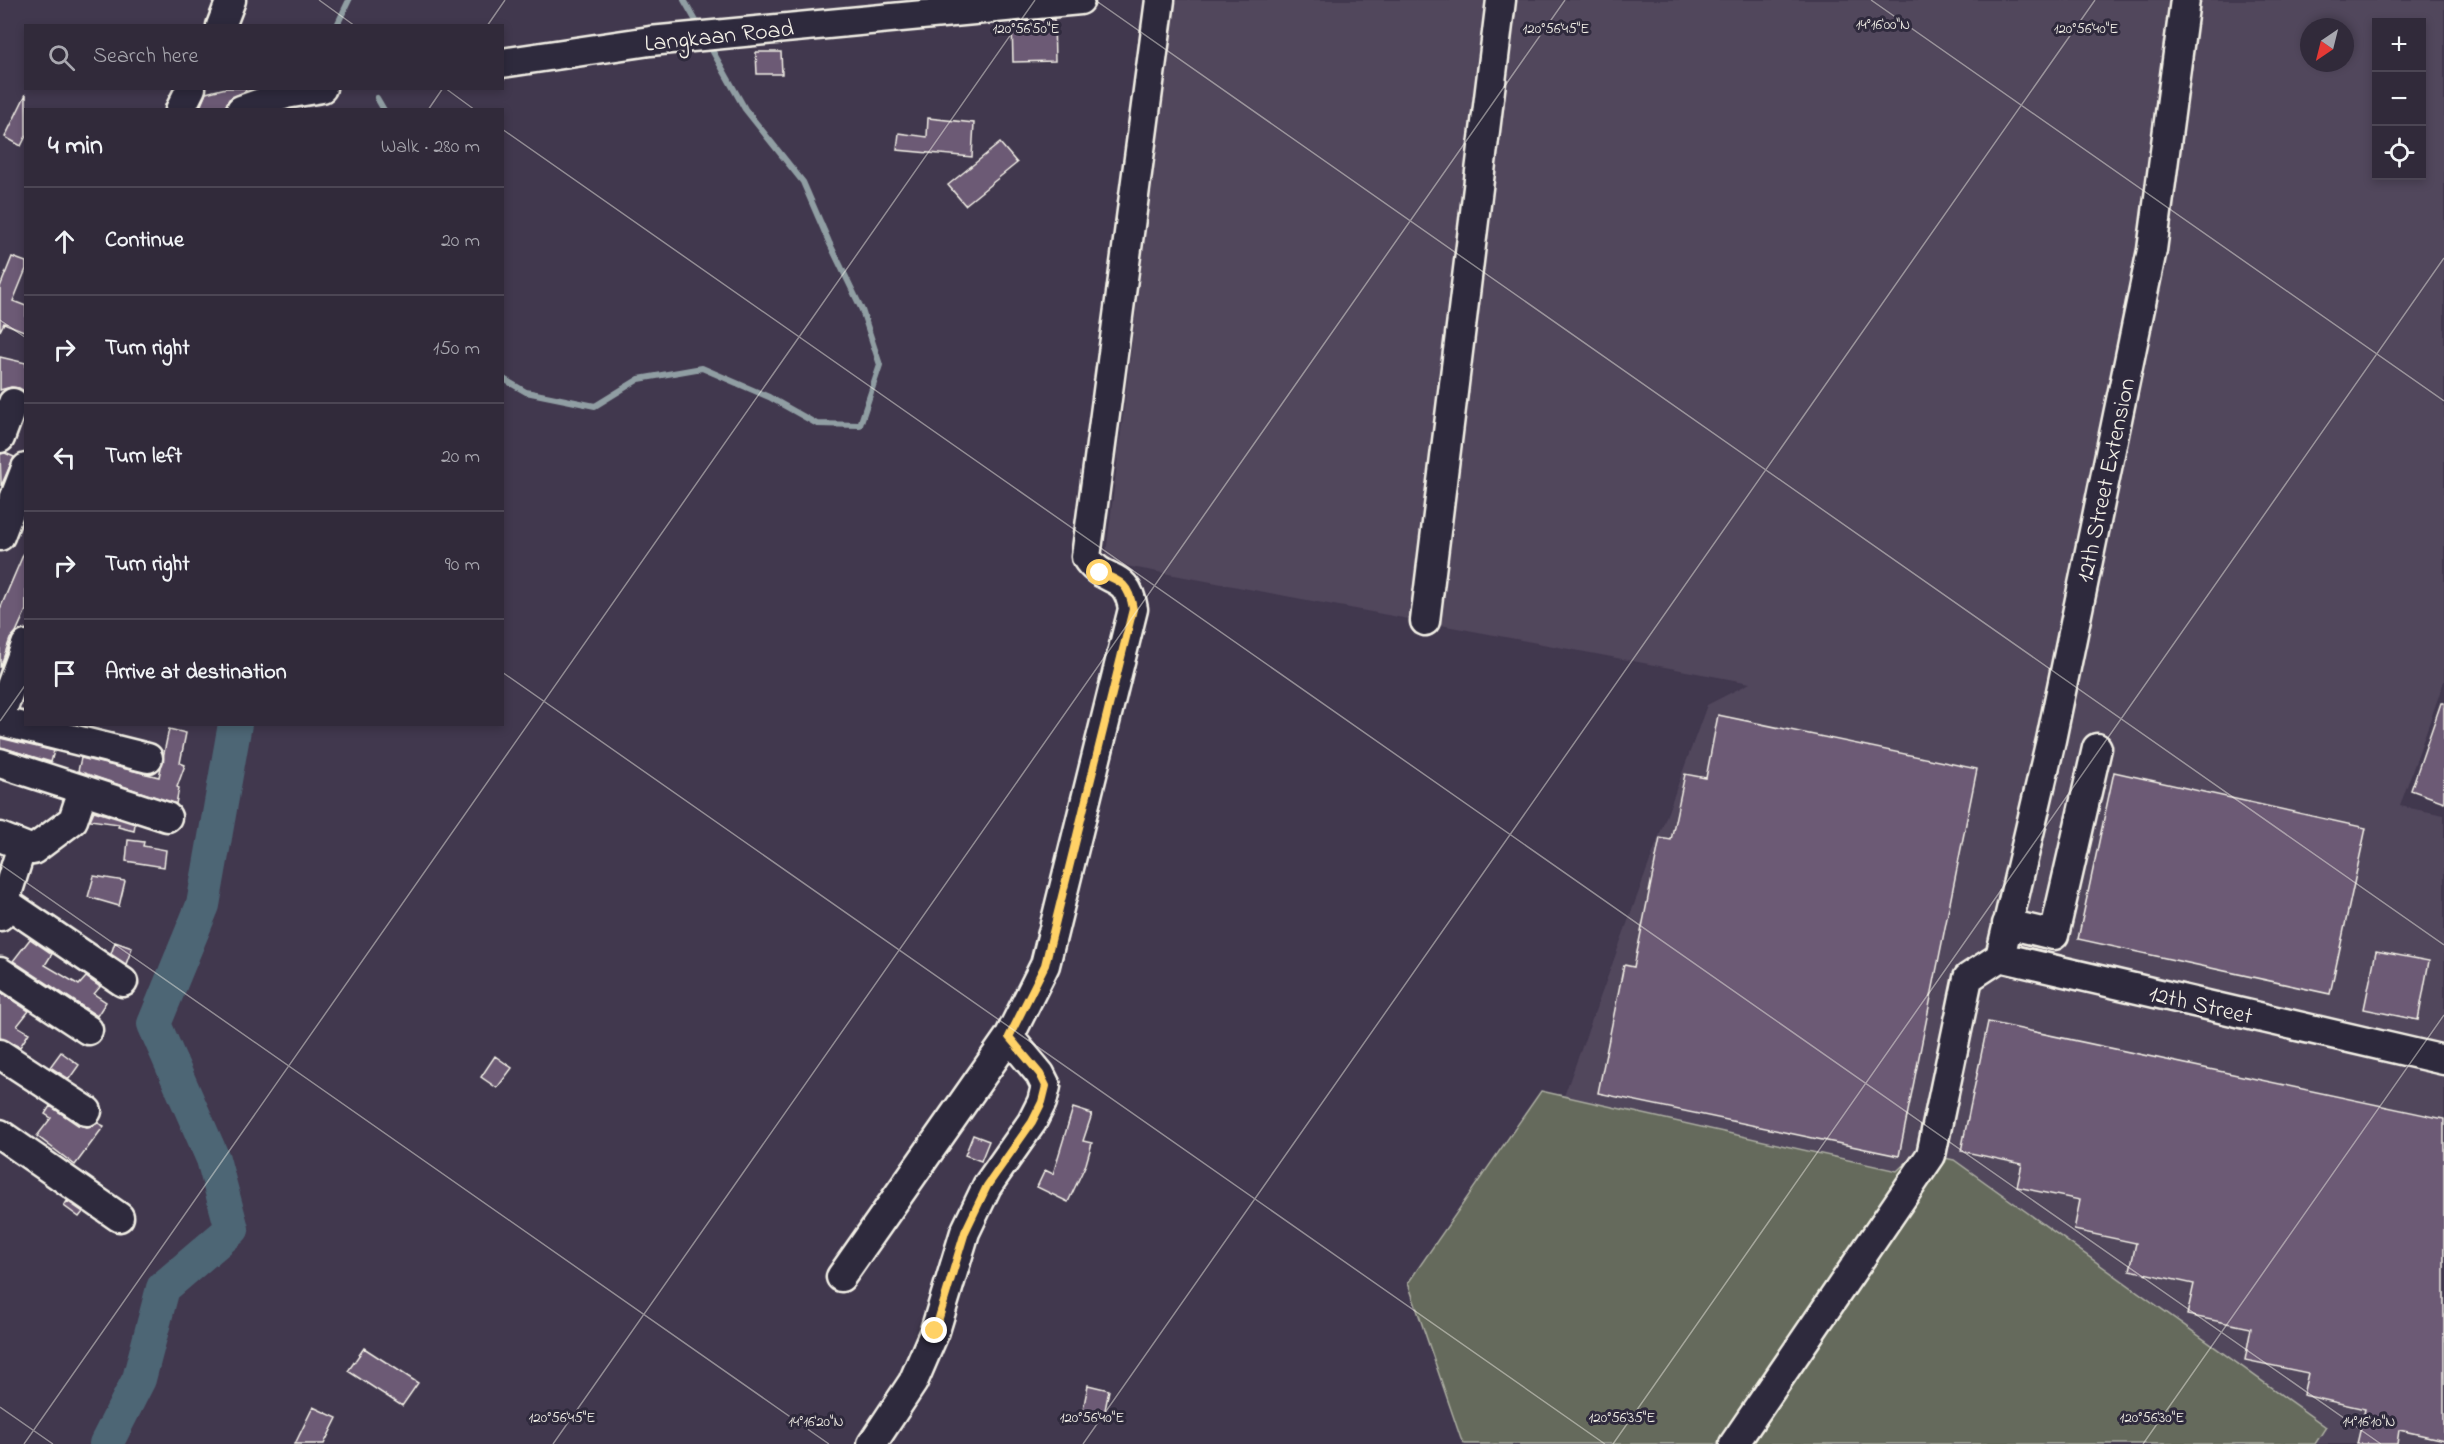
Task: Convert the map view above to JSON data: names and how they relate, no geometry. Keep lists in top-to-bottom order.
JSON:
{
  "streets": {
    "street": ["Langkaan Road", "12th Street Extension", "12th Street"]
  },
  "crossings": [
    ["12th Street Extension", "12th Street"]
  ],
  "north": "bottom left",
  "page": {
    "map_buttons": ["+", "−"],
    "search": "Search here",
    "heading": ["4 min", "Walk · 280 m"],
    "list": [
      ["Continue", "20 m"],
      ["Turn right", "150 m"],
      ["Turn left", "20 m"],
      ["Turn right", "90 m"],
      "Arrive at destination"
    ]
  },
  "coordinates": [
    "14°16'00\"N",
    "120°56'50\"E",
    "120°56'45\"E",
    "120°56'40\"E",
    "120°56'35\"E",
    "120°56'30\"E",
    "14°16'20\"N",
    "14°16'10\"N"
  ]
}
